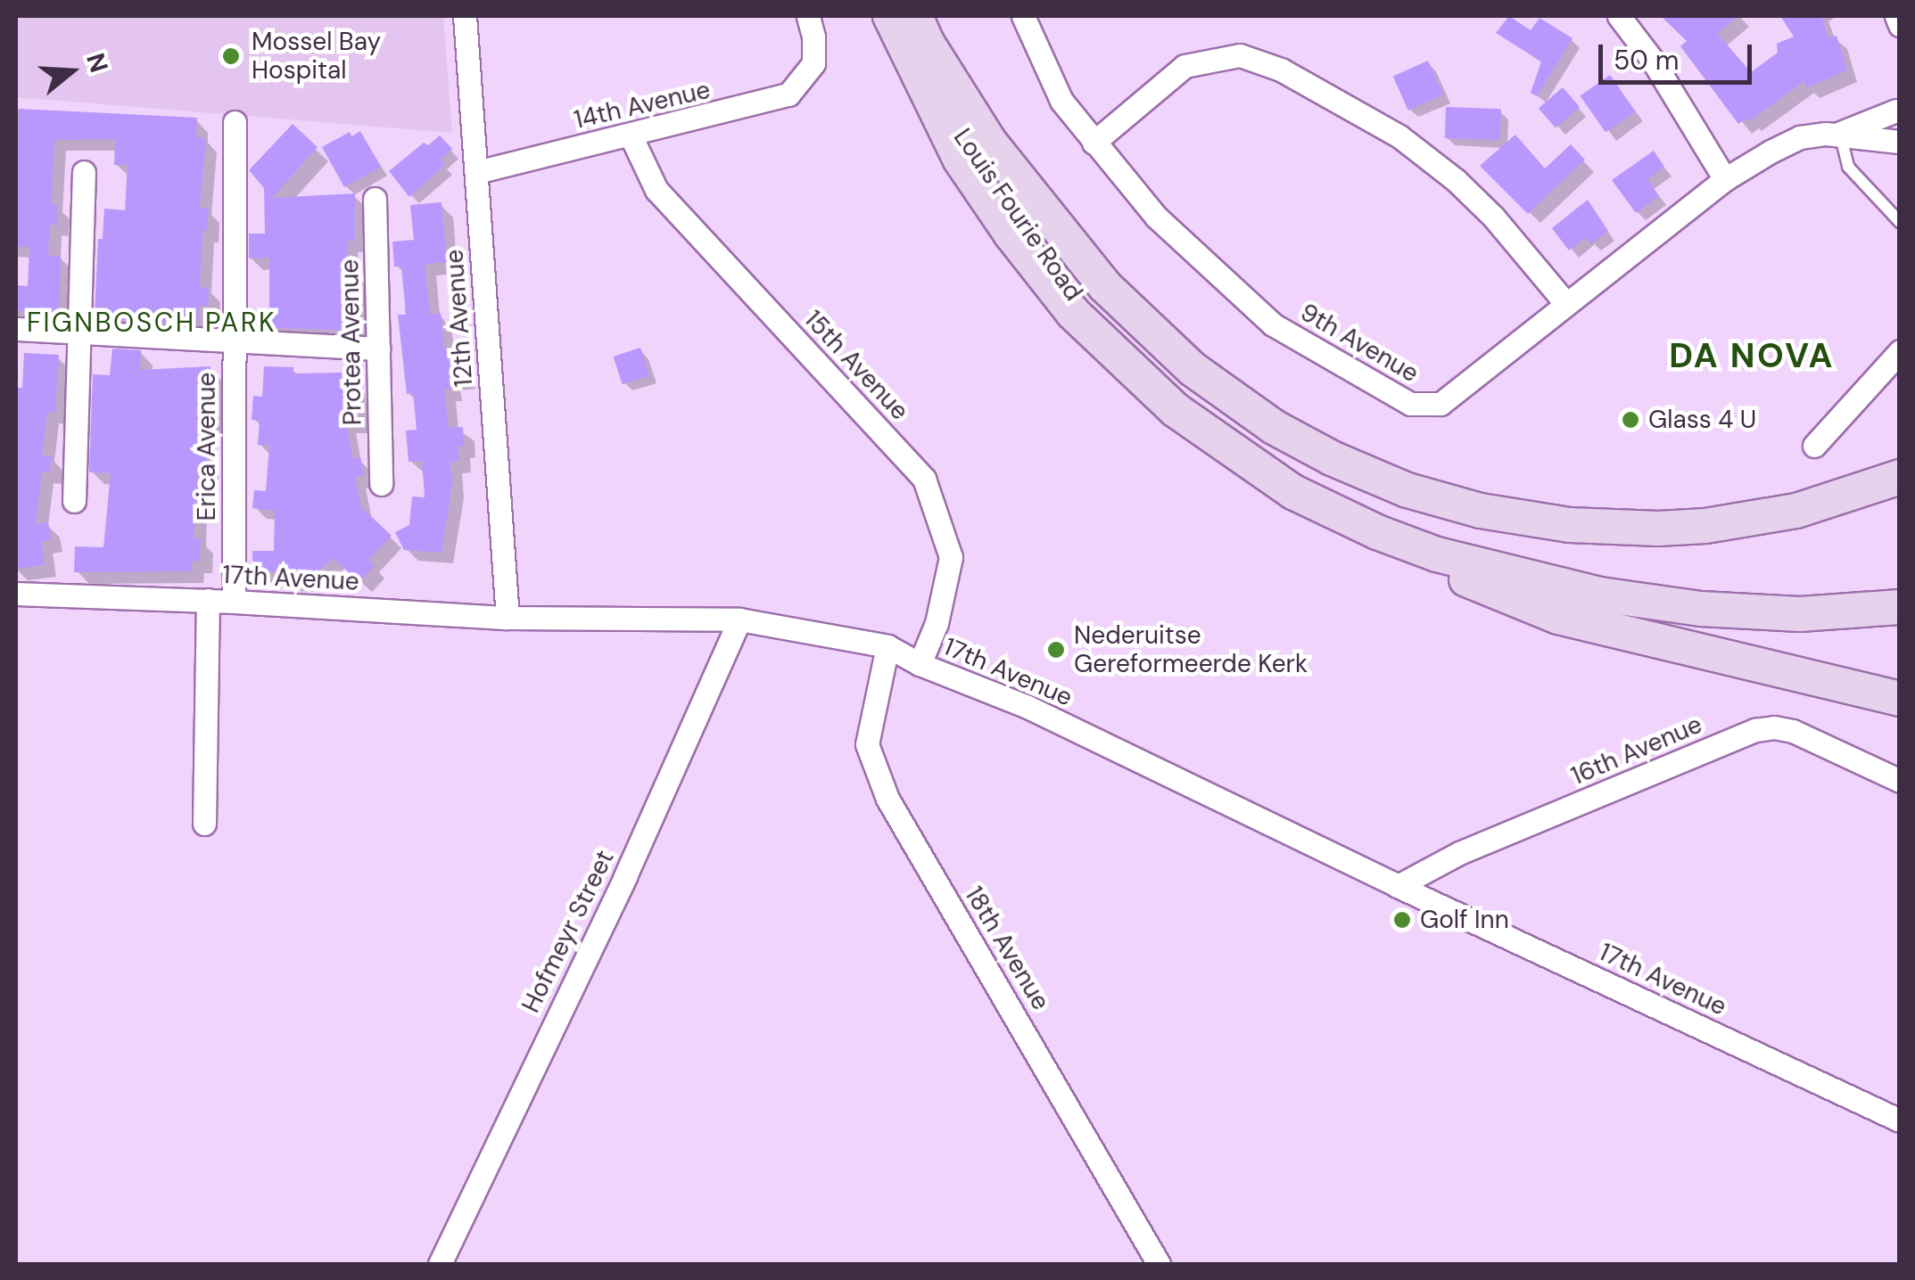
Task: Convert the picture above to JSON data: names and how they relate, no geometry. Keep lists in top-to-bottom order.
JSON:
{
  "streets": {
    "main road": ["Louis Fourie Road"],
    "street": [
      "14th Avenue",
      "12th Avenue",
      "Protea Avenue",
      "9th Avenue",
      "15th Avenue",
      "Erica Avenue",
      "17th Avenue",
      "16th Avenue",
      "Hofmeyr Street",
      "18th Avenue"
    ]
  },
  "crossings": [
    ["14th Avenue", "12th Avenue"],
    ["14th Avenue", "15th Avenue"],
    ["12th Avenue", "17th Avenue"],
    ["15th Avenue", "17th Avenue"],
    ["Erica Avenue", "17th Avenue"],
    ["17th Avenue", "16th Avenue"],
    ["17th Avenue", "Hofmeyr Street"],
    ["17th Avenue", "18th Avenue"]
  ],
  "districts": ["FIGNBOSCH PARK", "DA NOVA"],
  "places": [
    "Mossel Bay Hospital",
    "Glass 4 U",
    "Nederuitse Gereformeerde Kerk",
    "Golf Inn"
  ],
  "scale_bar": "50 m",
  "north": "right"
}
